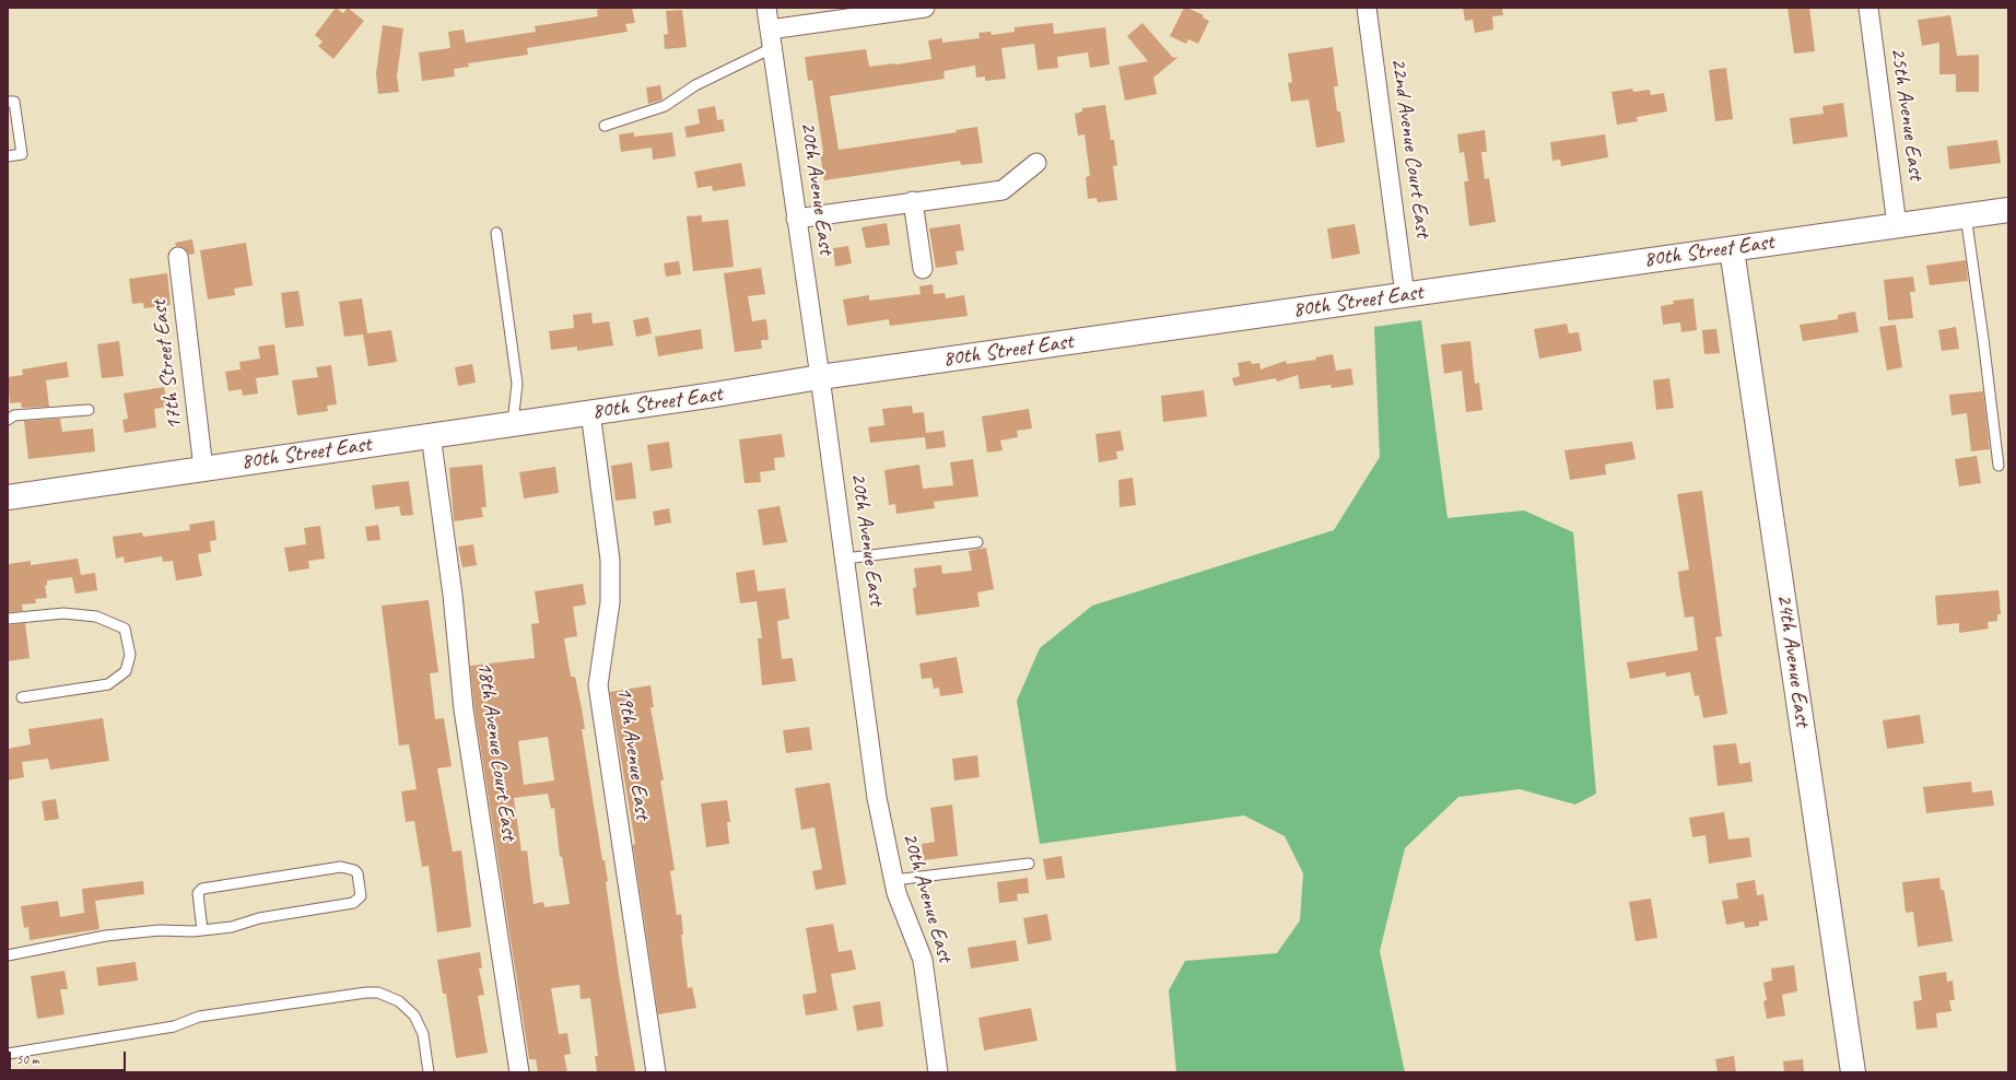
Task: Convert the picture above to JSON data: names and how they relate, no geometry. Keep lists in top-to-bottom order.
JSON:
{
  "streets": {
    "street": [
      "25th Avenue East",
      "22nd Avenue Court East",
      "20th Avenue East",
      "80th Street East",
      "17th Street East",
      "24th Avenue East",
      "18th Avenue Court East",
      "19th Avenue East"
    ]
  },
  "crossings": [
    ["25th Avenue East", "80th Street East"],
    ["22nd Avenue Court East", "80th Street East"],
    ["20th Avenue East", "80th Street East"],
    ["80th Street East", "17th Street East"],
    ["80th Street East", "24th Avenue East"],
    ["80th Street East", "18th Avenue Court East"],
    ["80th Street East", "19th Avenue East"]
  ],
  "scale_bar": "50 m"
}
